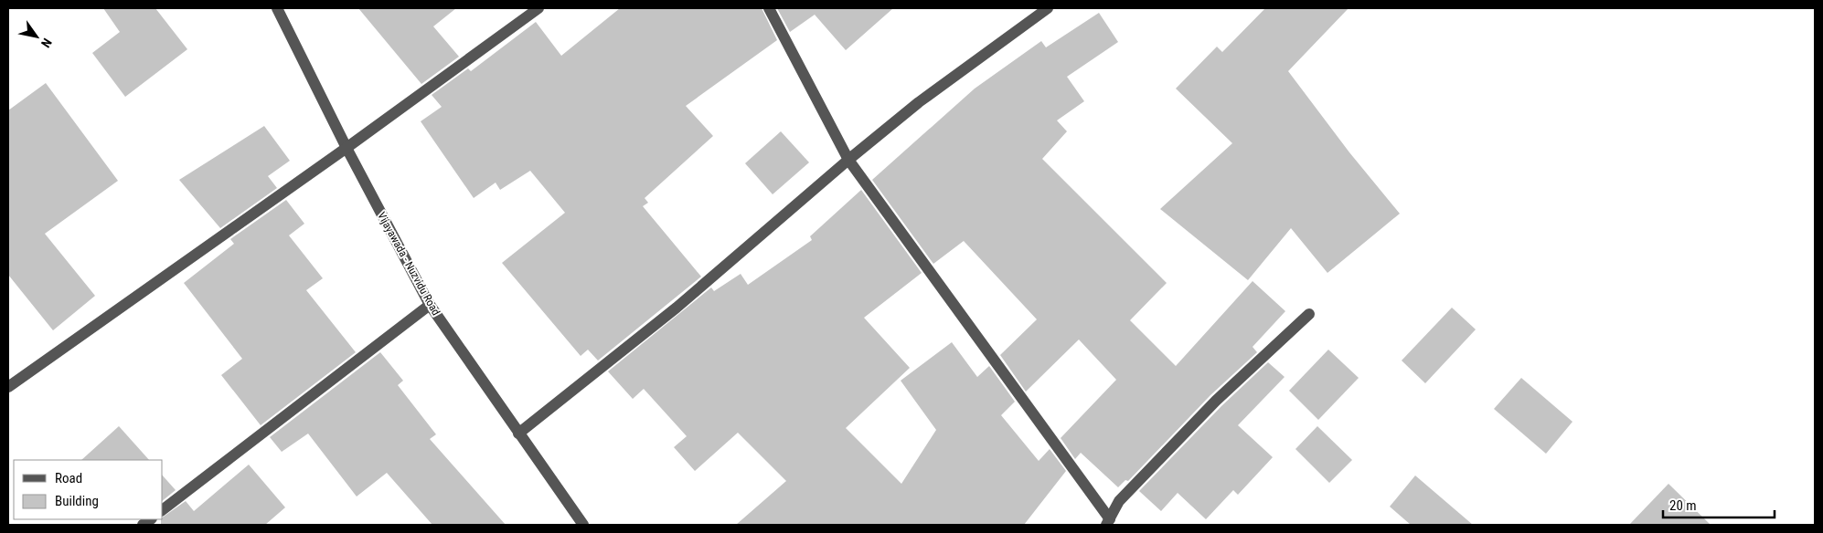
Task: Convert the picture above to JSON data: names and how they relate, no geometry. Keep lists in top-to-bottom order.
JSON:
{
  "streets": {
    "street": ["Vijayawada - Nuzvidu Road"]
  },
  "legend": ["Road", "Building"],
  "scale_bar": "20 m",
  "north": "bottom right"
}
